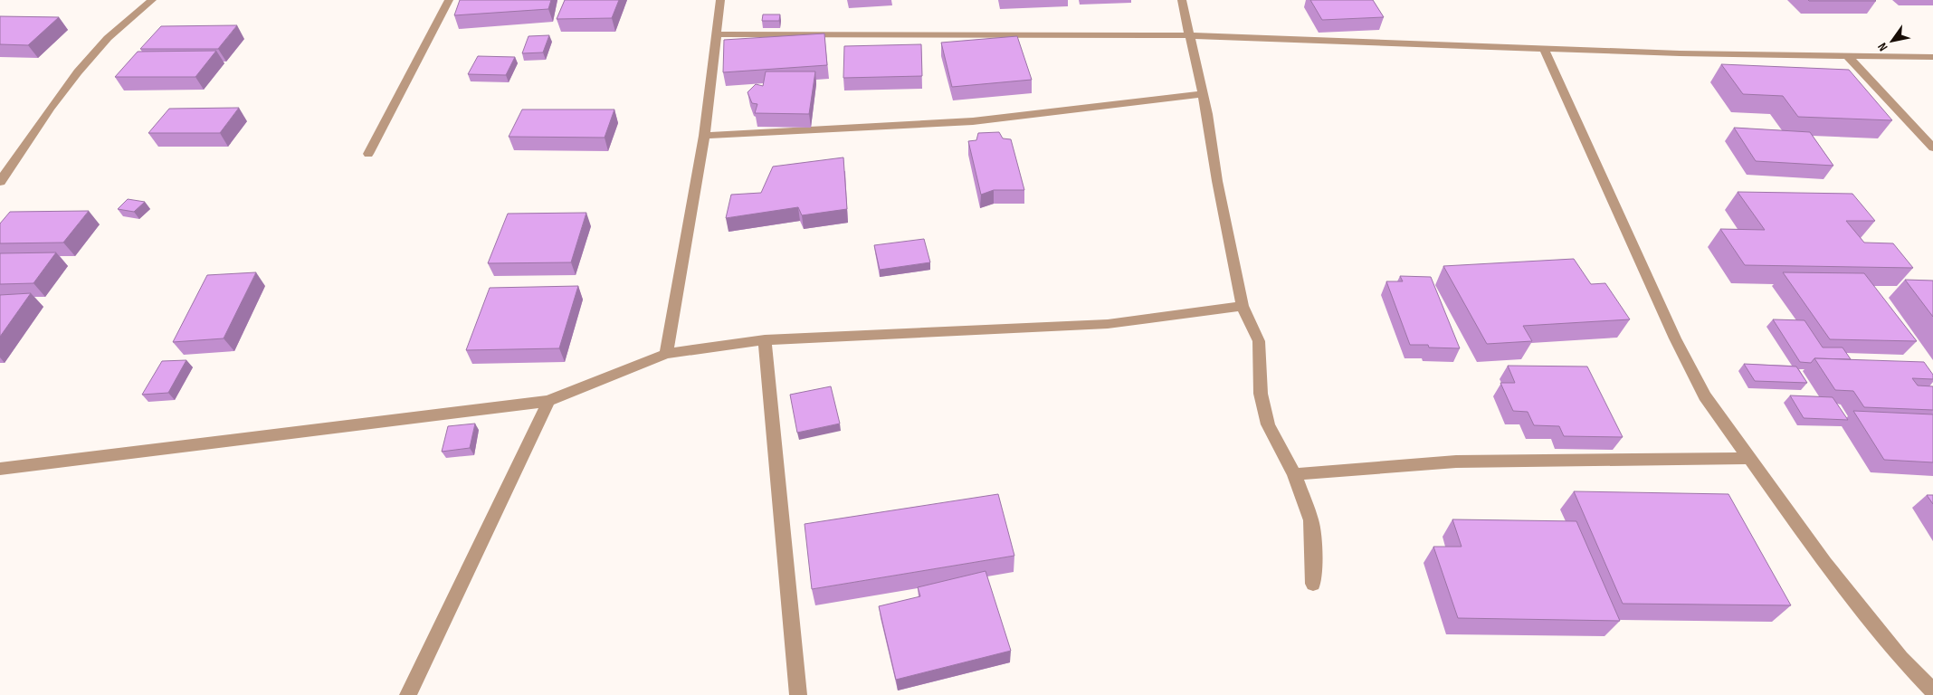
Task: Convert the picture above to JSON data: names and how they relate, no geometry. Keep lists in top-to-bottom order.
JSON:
{
  "north": "bottom left"
}
